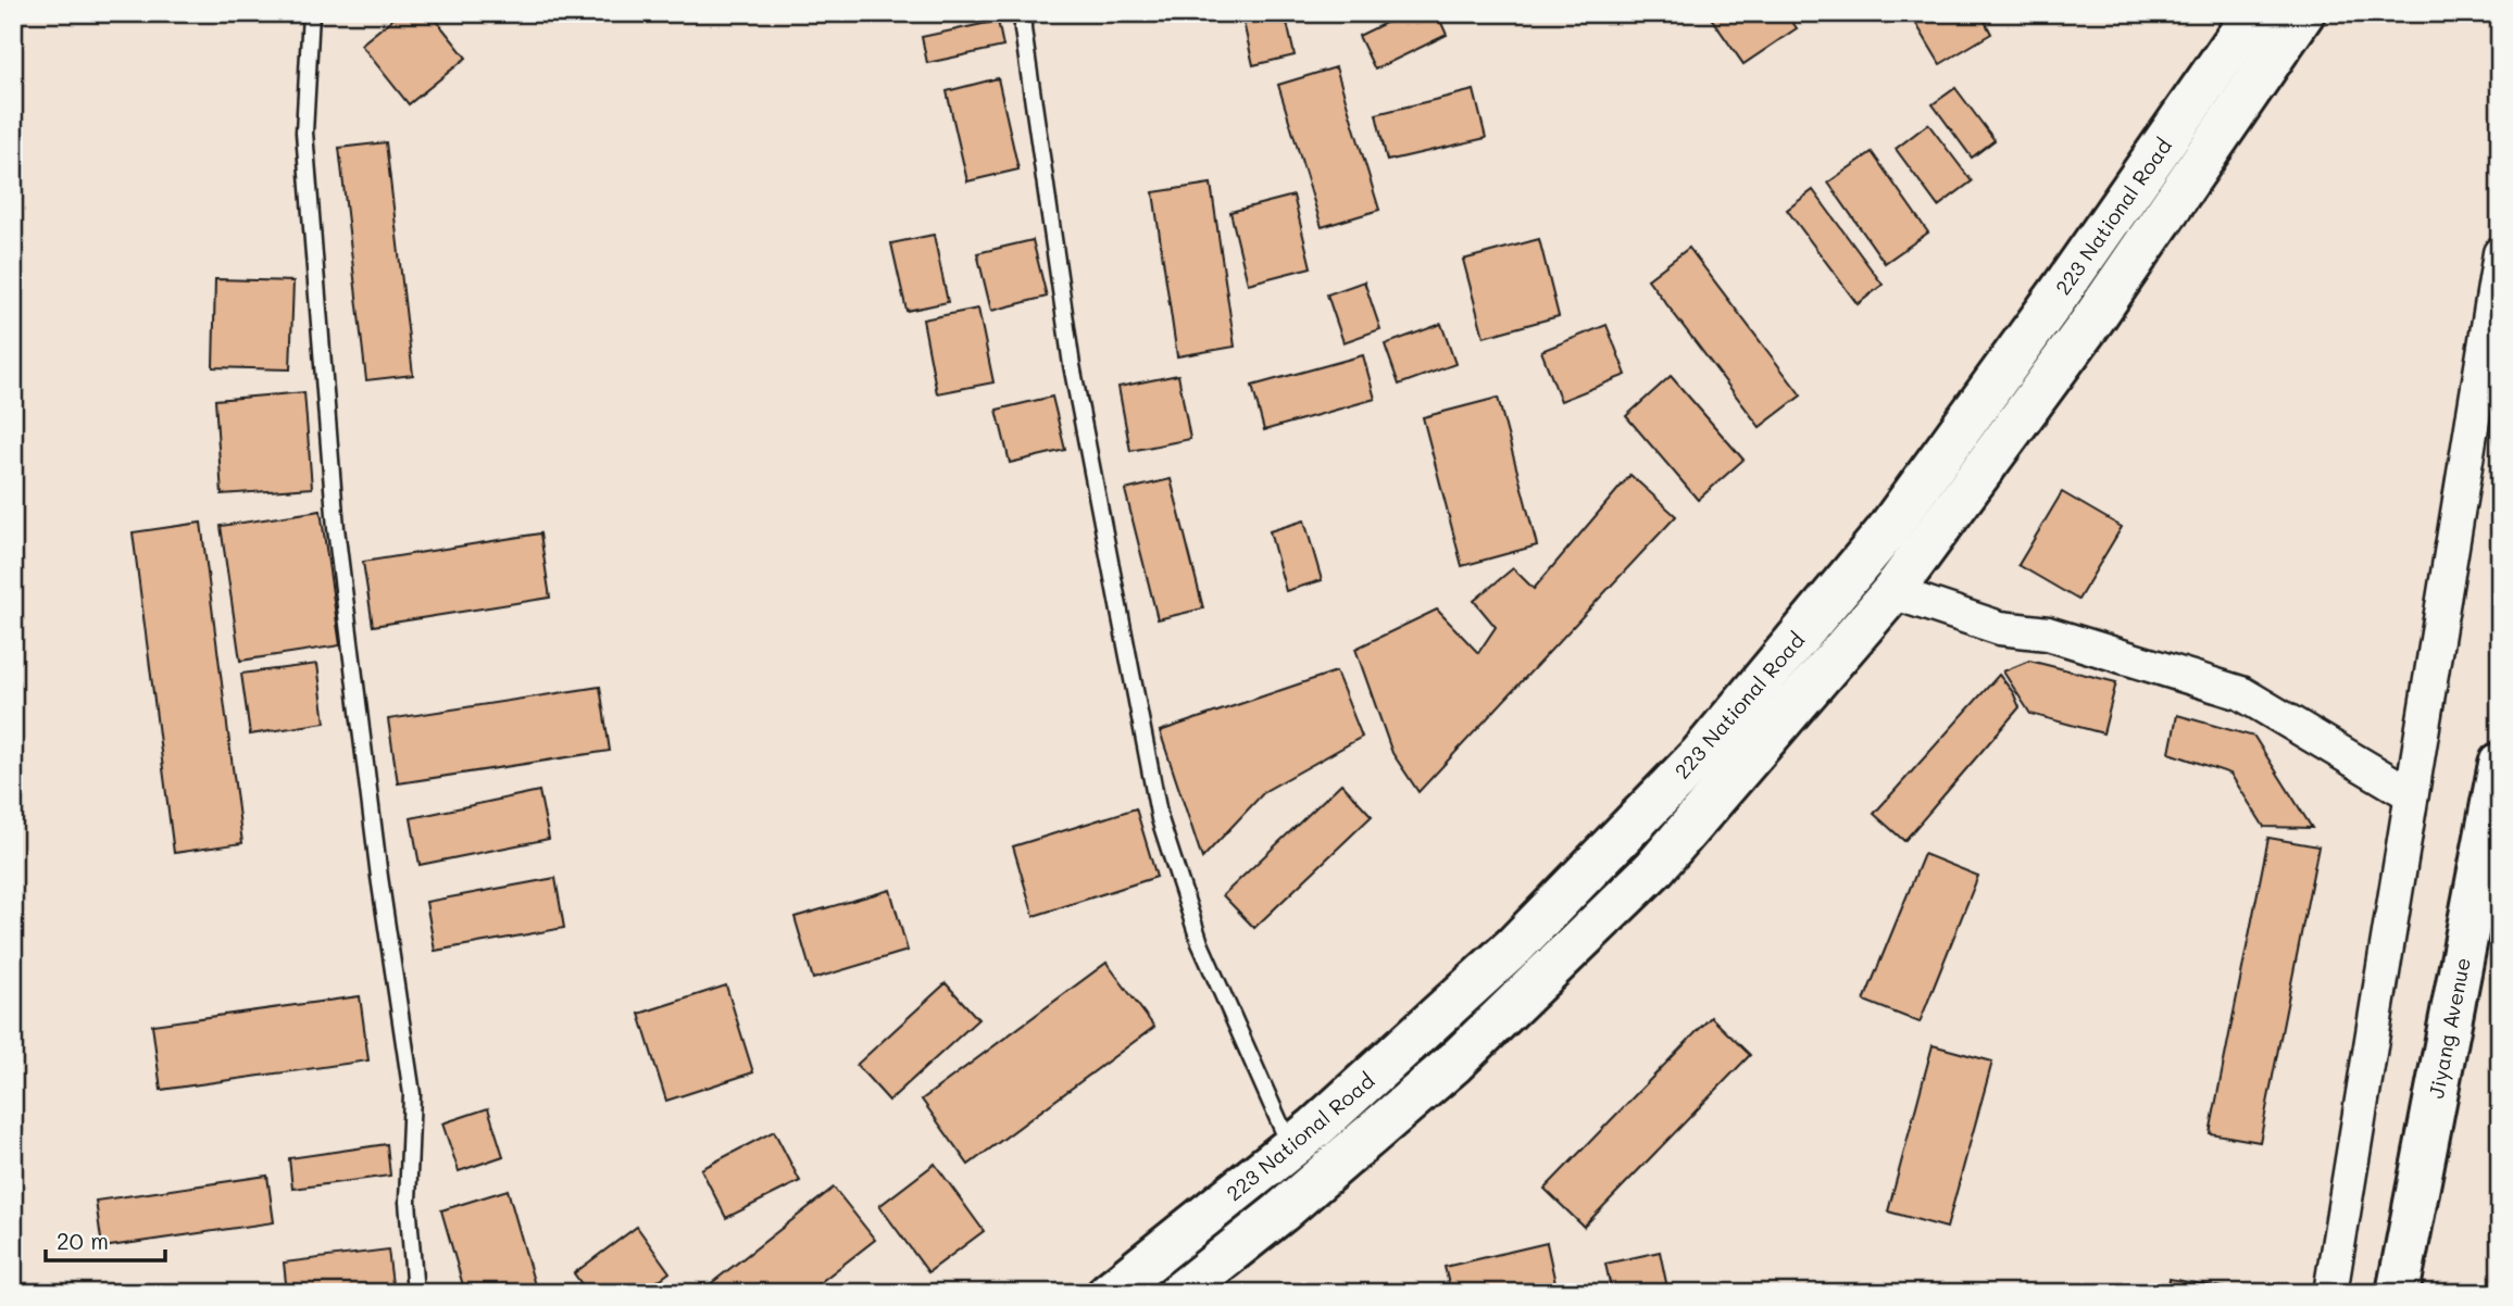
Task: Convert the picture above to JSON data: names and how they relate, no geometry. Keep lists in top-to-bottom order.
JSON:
{
  "streets": {
    "highway": ["223 National Road", "Jiyang Avenue"]
  },
  "scale_bar": "20 m"
}
